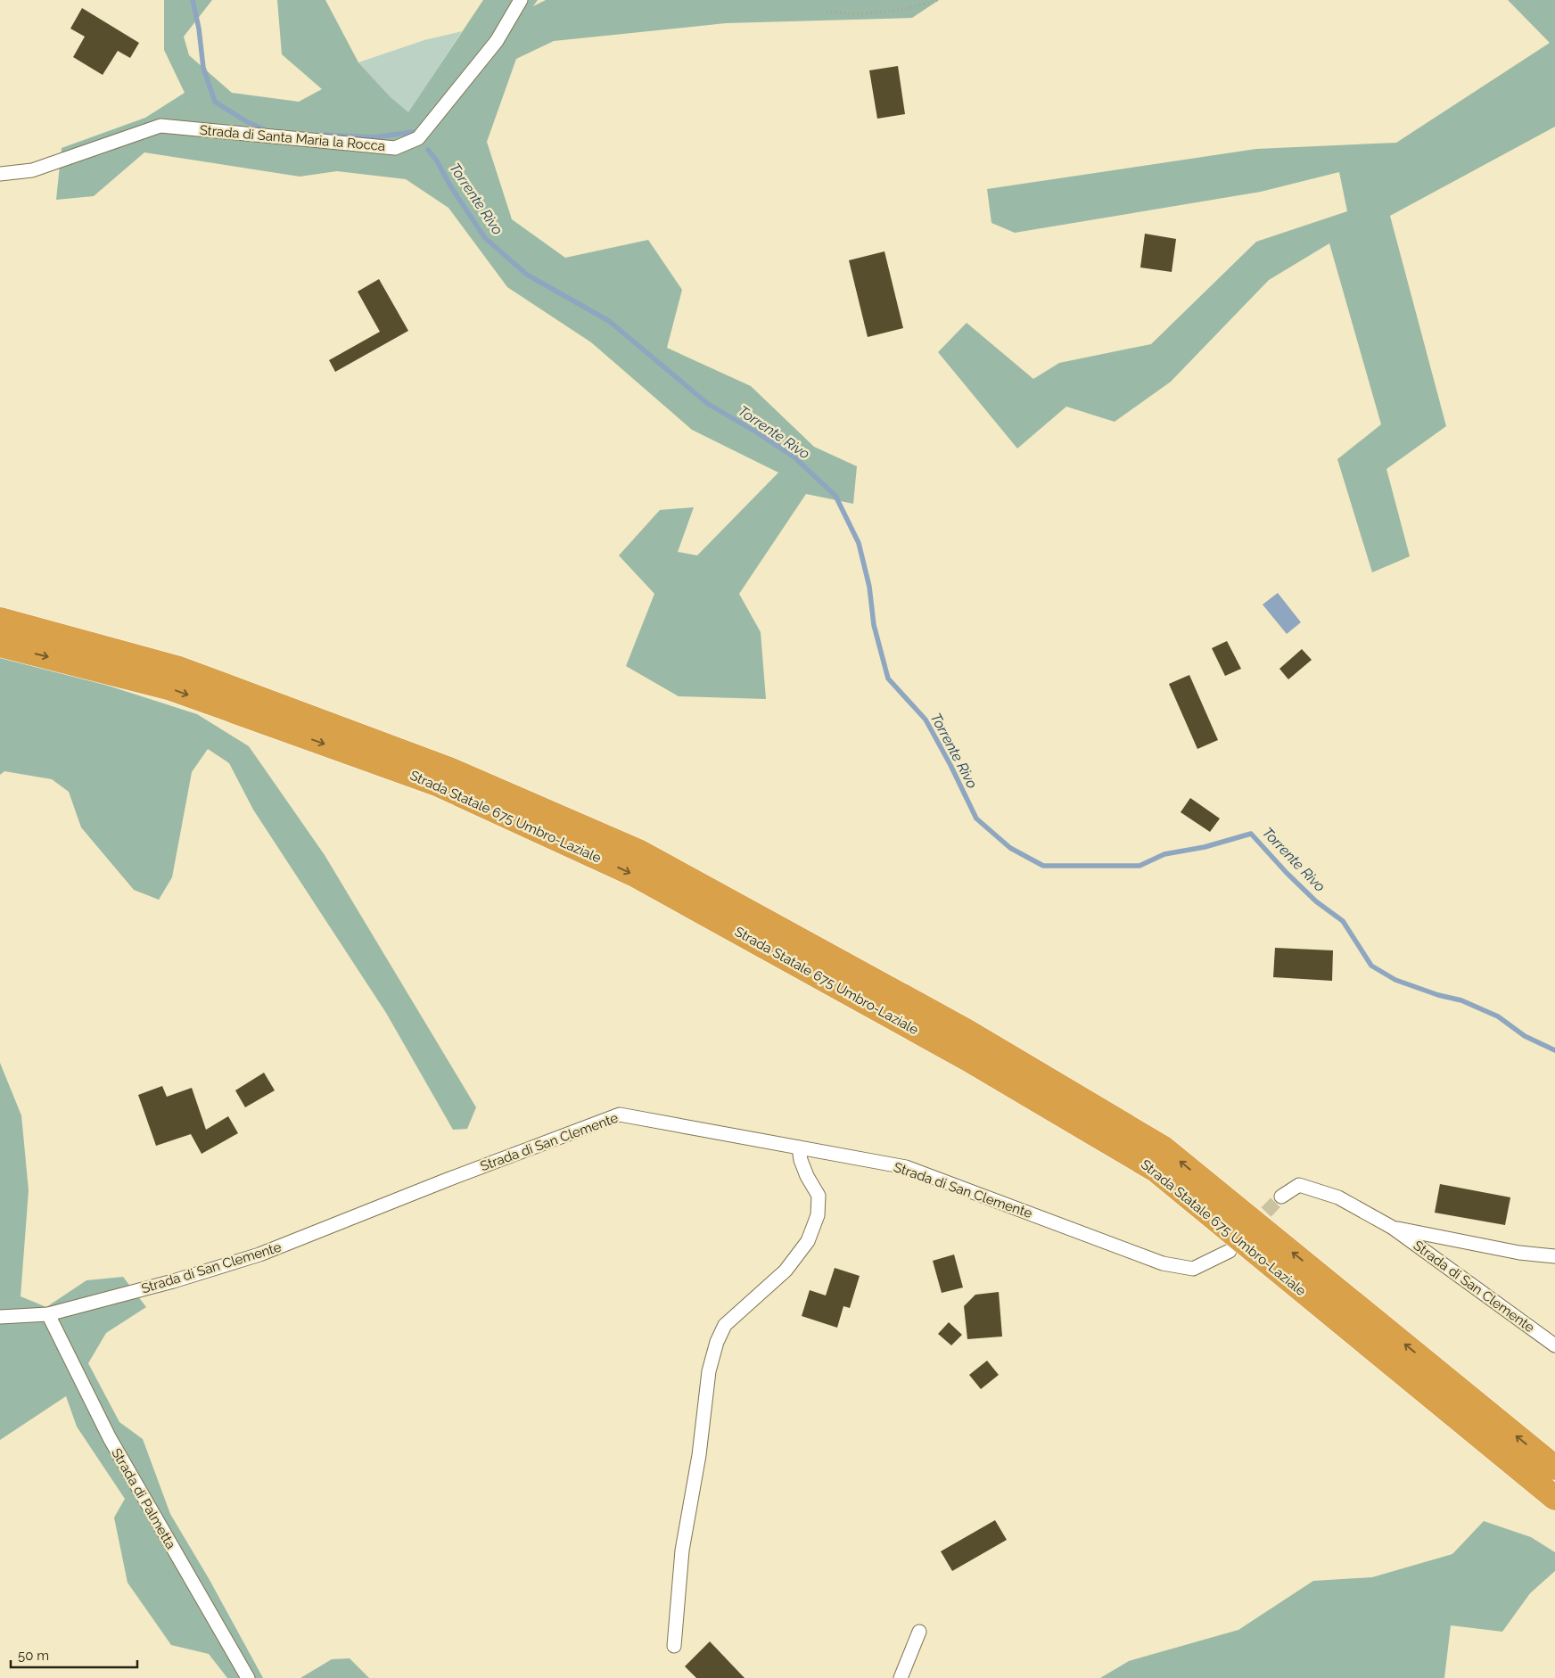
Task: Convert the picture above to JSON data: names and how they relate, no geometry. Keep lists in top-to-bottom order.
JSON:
{
  "streets": {
    "highway": ["Strada Statale 675 Umbro-Laziale"],
    "street": ["Strada di Santa Maria la Rocca", "Strada di San Clemente", "Strada di Palmetta"]
  },
  "crossings": [
    ["Strada di San Clemente", "Strada di Palmetta"]
  ],
  "water": ["Torrente Rivo"],
  "scale_bar": "50 m"
}
